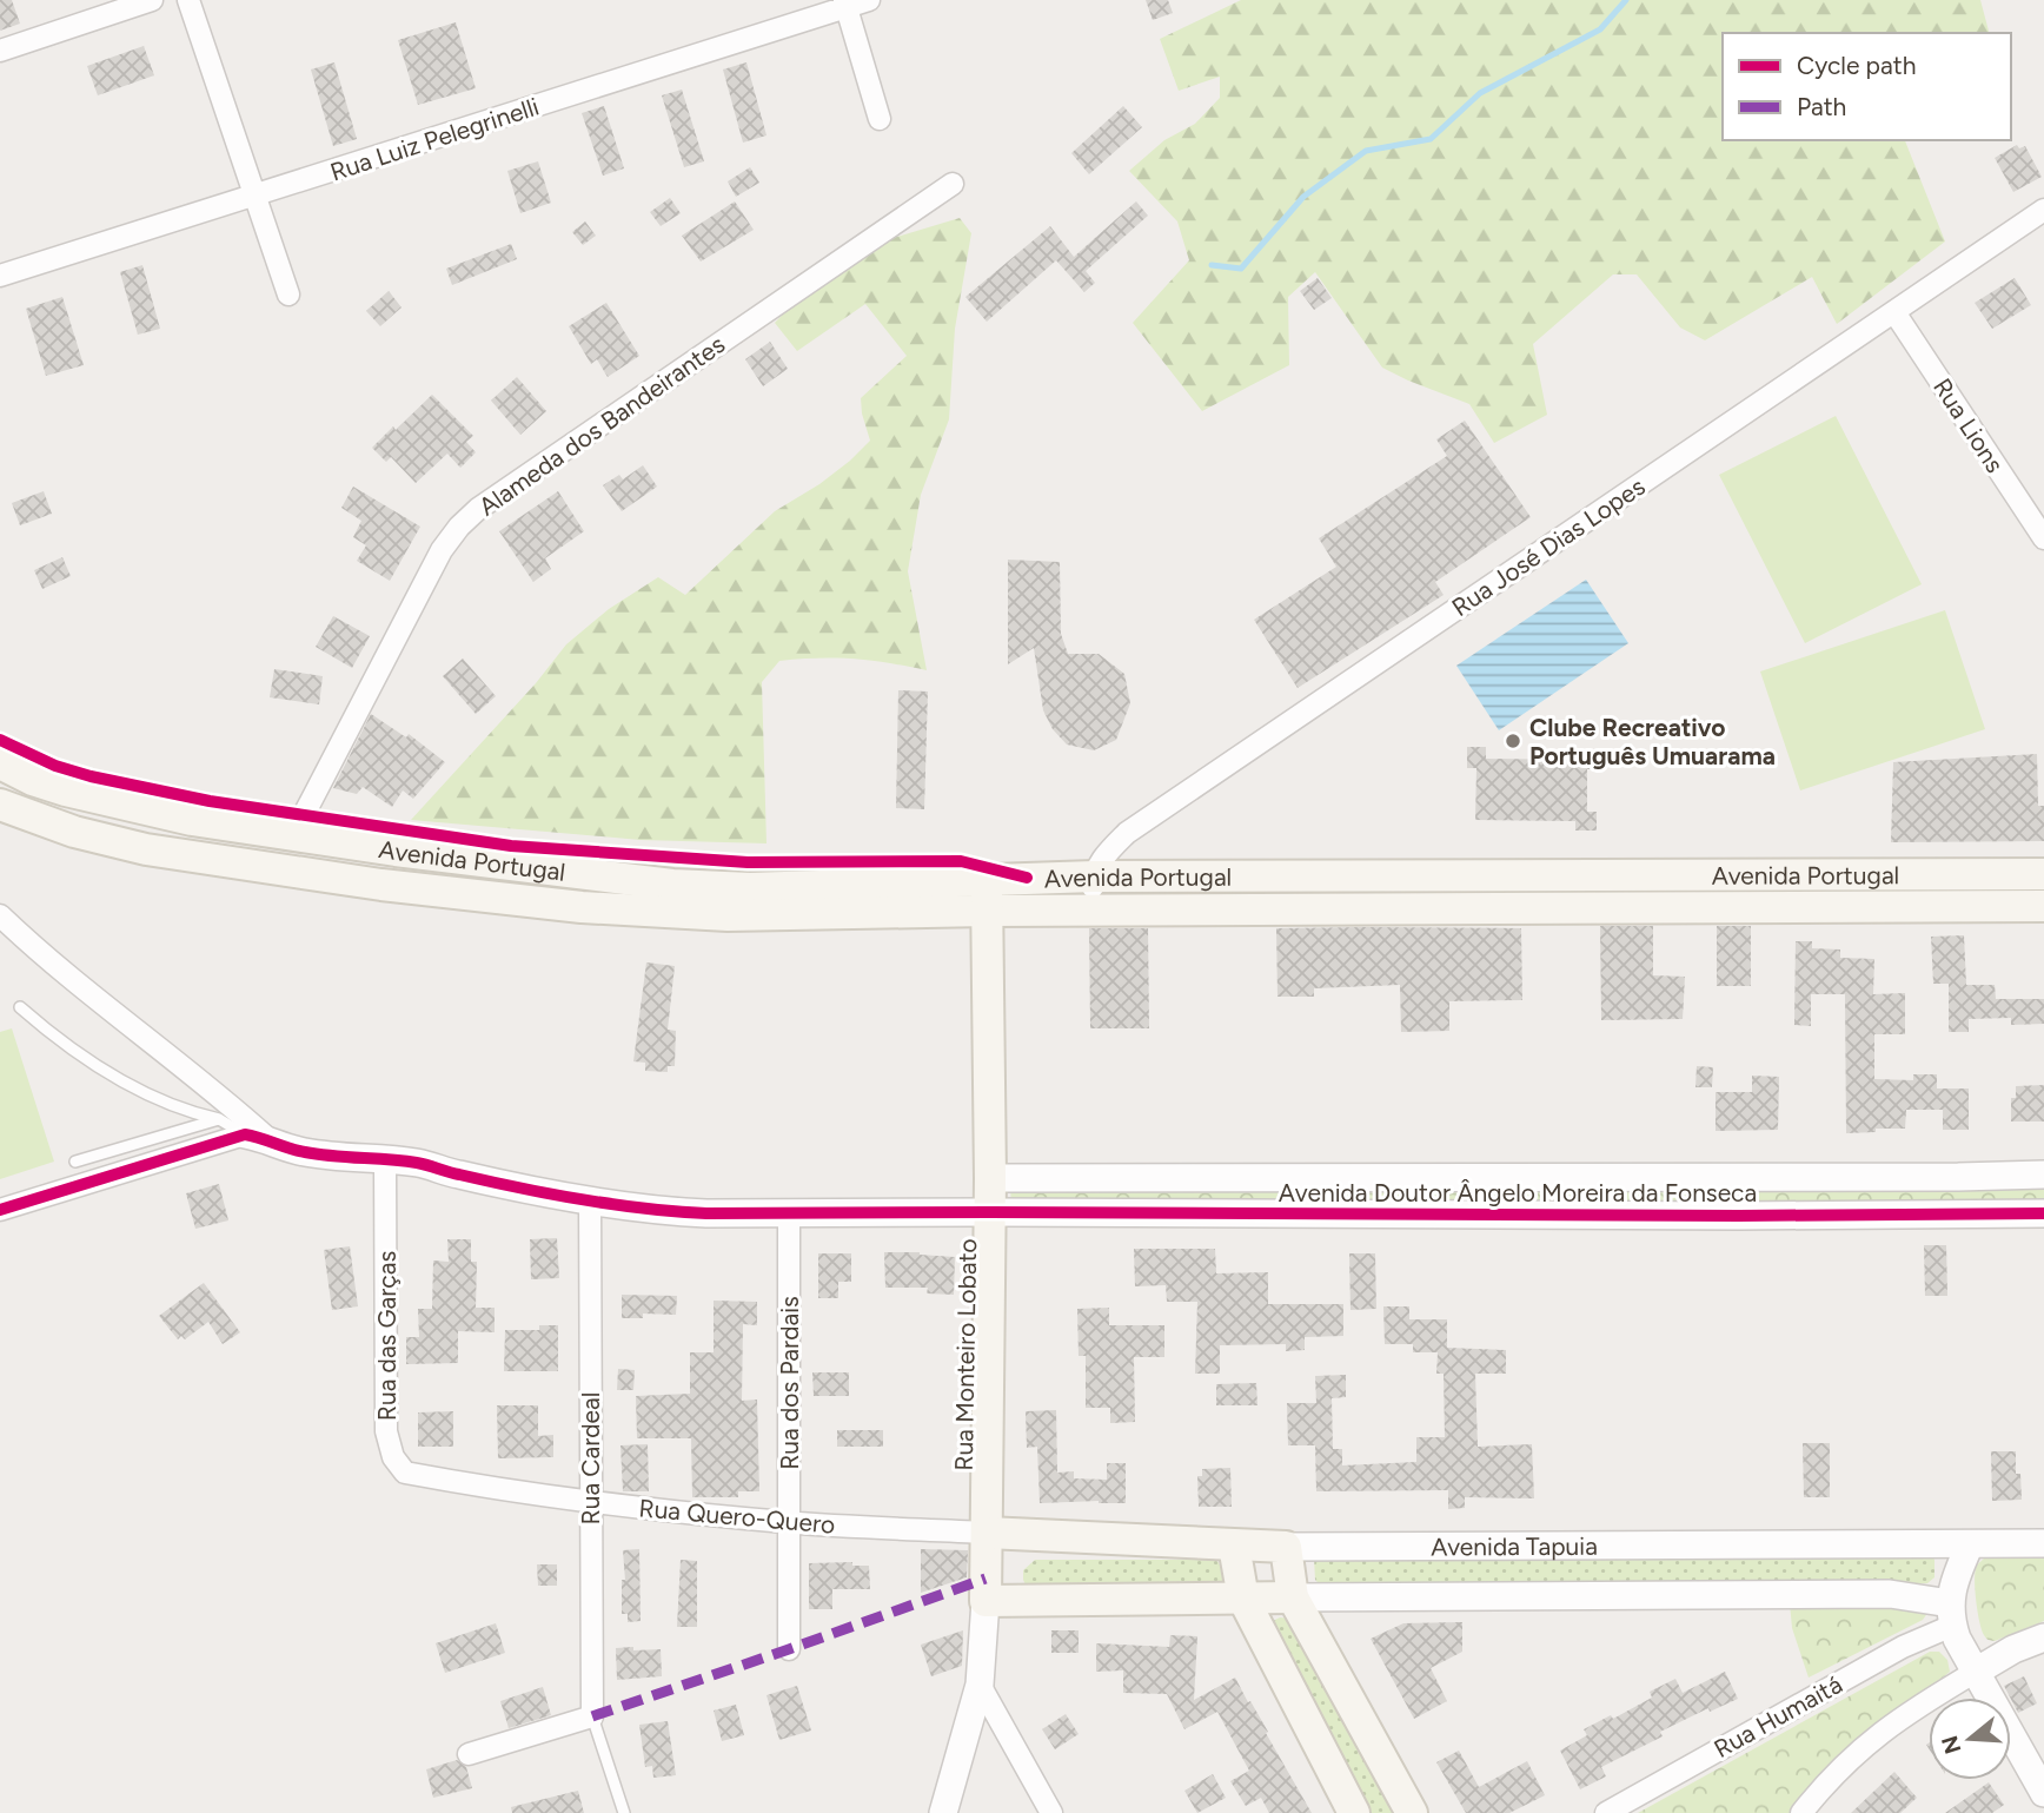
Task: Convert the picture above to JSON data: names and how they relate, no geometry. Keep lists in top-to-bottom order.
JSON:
{
  "streets": {
    "main road": ["Avenida Portugal", "Rua Monteiro Lobato", "Avenida Tapuia"],
    "street": [
      "Rua Luiz Pelegrinelli",
      "Alameda dos Bandeirantes",
      "Rua Lions",
      "Rua José Dias Lopes",
      "Avenida Doutor Ângelo Moreira da Fonseca",
      "Rua das Garças",
      "Rua dos Pardais",
      "Rua Cardeal",
      "Rua Quero-Quero",
      "Rua Humaitá"
    ]
  },
  "crossings": [
    ["Alameda dos Bandeirantes", "Avenida Portugal"],
    ["Rua Lions", "Rua José Dias Lopes"],
    ["Rua José Dias Lopes", "Avenida Portugal"],
    ["Avenida Portugal", "Rua Monteiro Lobato"],
    ["Avenida Doutor Ângelo Moreira da Fonseca", "Rua das Garças"],
    ["Avenida Doutor Ângelo Moreira da Fonseca", "Rua Monteiro Lobato"],
    ["Avenida Doutor Ângelo Moreira da Fonseca", "Rua dos Pardais"],
    ["Avenida Doutor Ângelo Moreira da Fonseca", "Rua Cardeal"],
    ["Rua das Garças", "Rua Quero-Quero"],
    ["Rua Monteiro Lobato", "Rua Quero-Quero"],
    ["Rua Monteiro Lobato", "Avenida Tapuia"],
    ["Rua dos Pardais", "Rua Quero-Quero"],
    ["Rua Cardeal", "Rua Quero-Quero"],
    ["Rua Quero-Quero", "Avenida Tapuia"],
    ["Avenida Tapuia", "Rua Humaitá"]
  ],
  "places": ["Clube Recreativo Português Umuarama"],
  "legend": ["Cycle path", "Path"],
  "north": "left"
}
